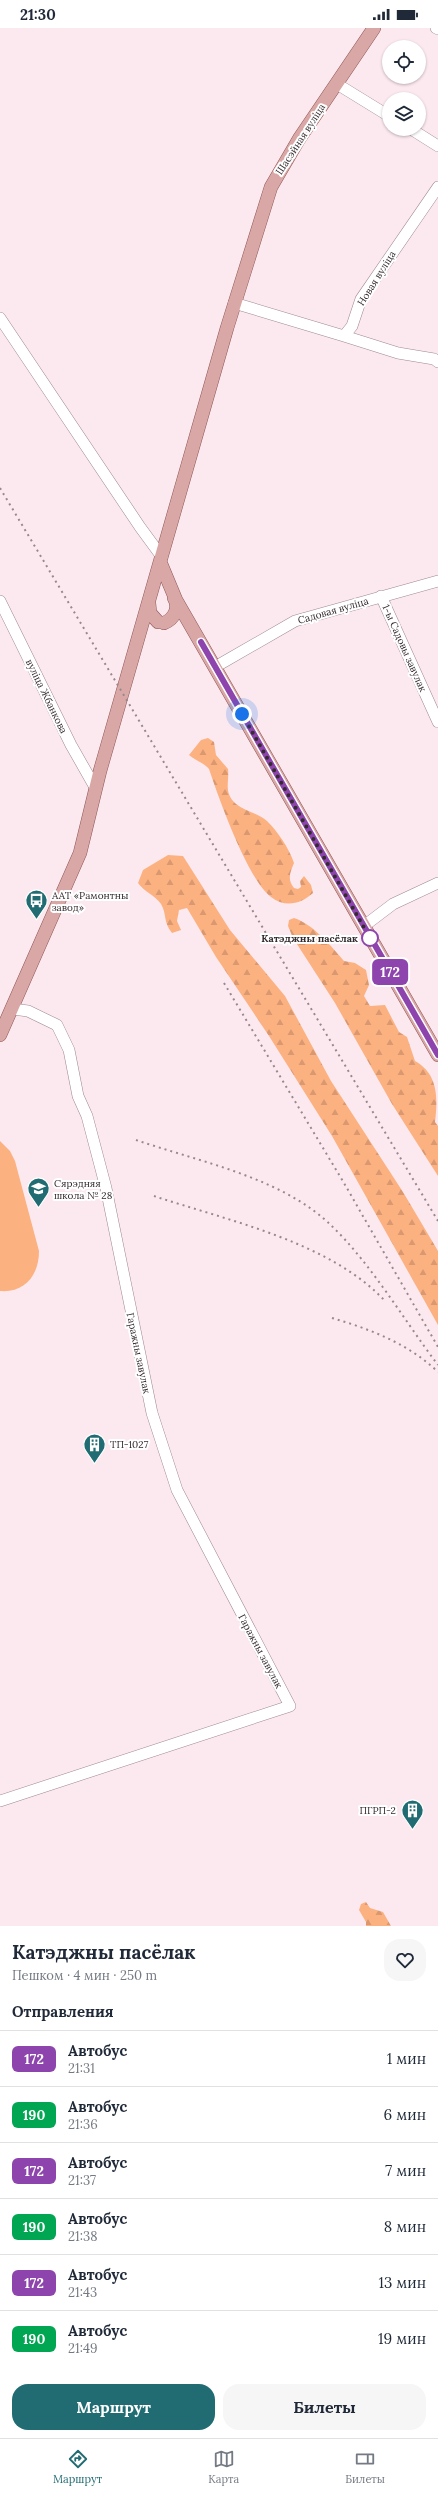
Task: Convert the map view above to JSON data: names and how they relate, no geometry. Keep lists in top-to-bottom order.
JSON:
{
  "streets": {
    "main road": ["Шасэйная вуліца"],
    "street": [
      "Новая вуліца",
      "Садовая вуліца",
      "1-ы Садовы завулак",
      "вуліца Жбанкова",
      "Гаражны завулак"
    ]
  },
  "crossings": [
    ["Шасэйная вуліца", "вуліца Жбанкова"],
    ["Шасэйная вуліца", "Гаражны завулак"],
    ["Садовая вуліца", "1-ы Садовы завулак"]
  ],
  "places": {
    "bus stop": ["ААТ «Рамонтны завод»"],
    "other": ["Катэджны пасёлак"],
    "school or university": ["Сярэдняя школа № 28"],
    "building": ["ТП-1027", "ПГРП-2"]
  },
  "lines": ["bus line 172"],
  "page": {
    "status": "21:30",
    "on_map": "172",
    "heading": [
      ["Катэджны пасёлак", "Пешком · 4 мин · 250 m"],
      "Отправления"
    ],
    "list": [
      {
        "mark": "172",
        "name": "Автобус",
        "note": "21:31",
        "value": "1 мин"
      },
      {
        "mark": "190",
        "name": "Автобус",
        "note": "21:36",
        "value": "6 мин"
      },
      {
        "mark": "172",
        "name": "Автобус",
        "note": "21:37",
        "value": "7 мин"
      },
      {
        "mark": "190",
        "name": "Автобус",
        "note": "21:38",
        "value": "8 мин"
      },
      {
        "mark": "172",
        "name": "Автобус",
        "note": "21:43",
        "value": "13 мин"
      },
      {
        "mark": "190",
        "name": "Автобус",
        "note": "21:49",
        "value": "19 мин"
      }
    ],
    "buttons": ["Маршрут", "Билеты"],
    "tabs": ["Маршрут", "Карта", "Билеты"]
  }
}
